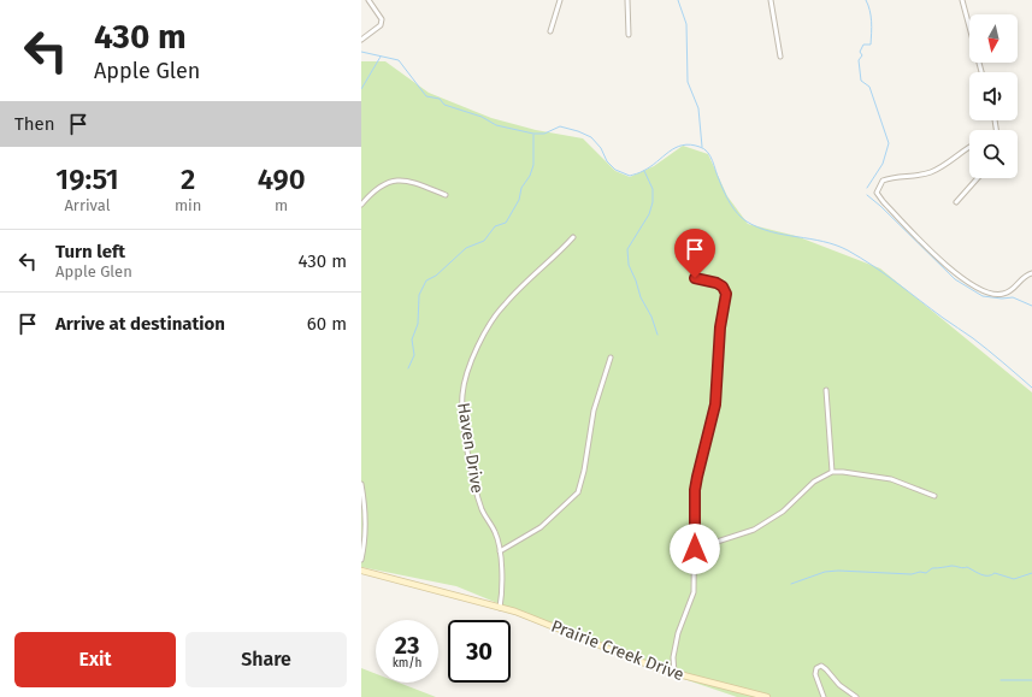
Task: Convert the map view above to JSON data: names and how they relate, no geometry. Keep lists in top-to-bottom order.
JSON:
{
  "streets": {
    "main road": ["Prairie Creek Drive"],
    "street": ["Haven Drive"]
  },
  "crossings": [
    ["Haven Drive", "Prairie Creek Drive"]
  ],
  "north": "bottom",
  "page": {
    "turn": ["430 m", "Apple Glen"],
    "then": "Then",
    "eta": [
      "19:51",
      "Arrival",
      "2",
      "min",
      "490",
      "m"
    ],
    "list": [
      {
        "name": "Turn left",
        "note": "Apple Glen",
        "value": "430 m"
      },
      {
        "name": "Arrive at destination",
        "value": "60 m"
      }
    ],
    "speed": "23 km/h",
    "limit": "30",
    "buttons": ["Exit", "Share"]
  }
}
